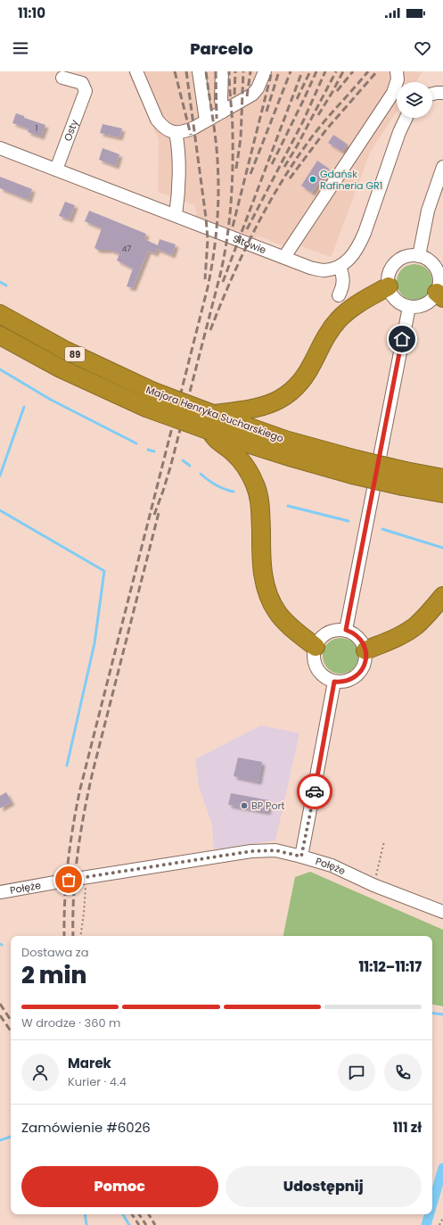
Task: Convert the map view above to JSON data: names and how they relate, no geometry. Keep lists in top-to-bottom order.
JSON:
{
  "streets": {
    "highway": ["89", "Majora Henryka Sucharskiego"],
    "street": ["Osty", "Sitowie", "Połęże"]
  },
  "crossings": [
    ["Osty", "Sitowie"]
  ],
  "places": ["Gdańsk Rafineria GR1", "BP Port"],
  "house_numbers": ["1", "47"],
  "page": {
    "status": "11:10",
    "header": "Parcelo",
    "heading": ["2 min", "Dostawa za", "11:12–11:17"],
    "panel": [
      "Marek",
      "Kurier · 4.4",
      "Zamówienie #6026",
      "111 zł"
    ],
    "bar": "W drodze · 360 m",
    "buttons": ["Pomoc", "Udostępnij"]
  }
}
